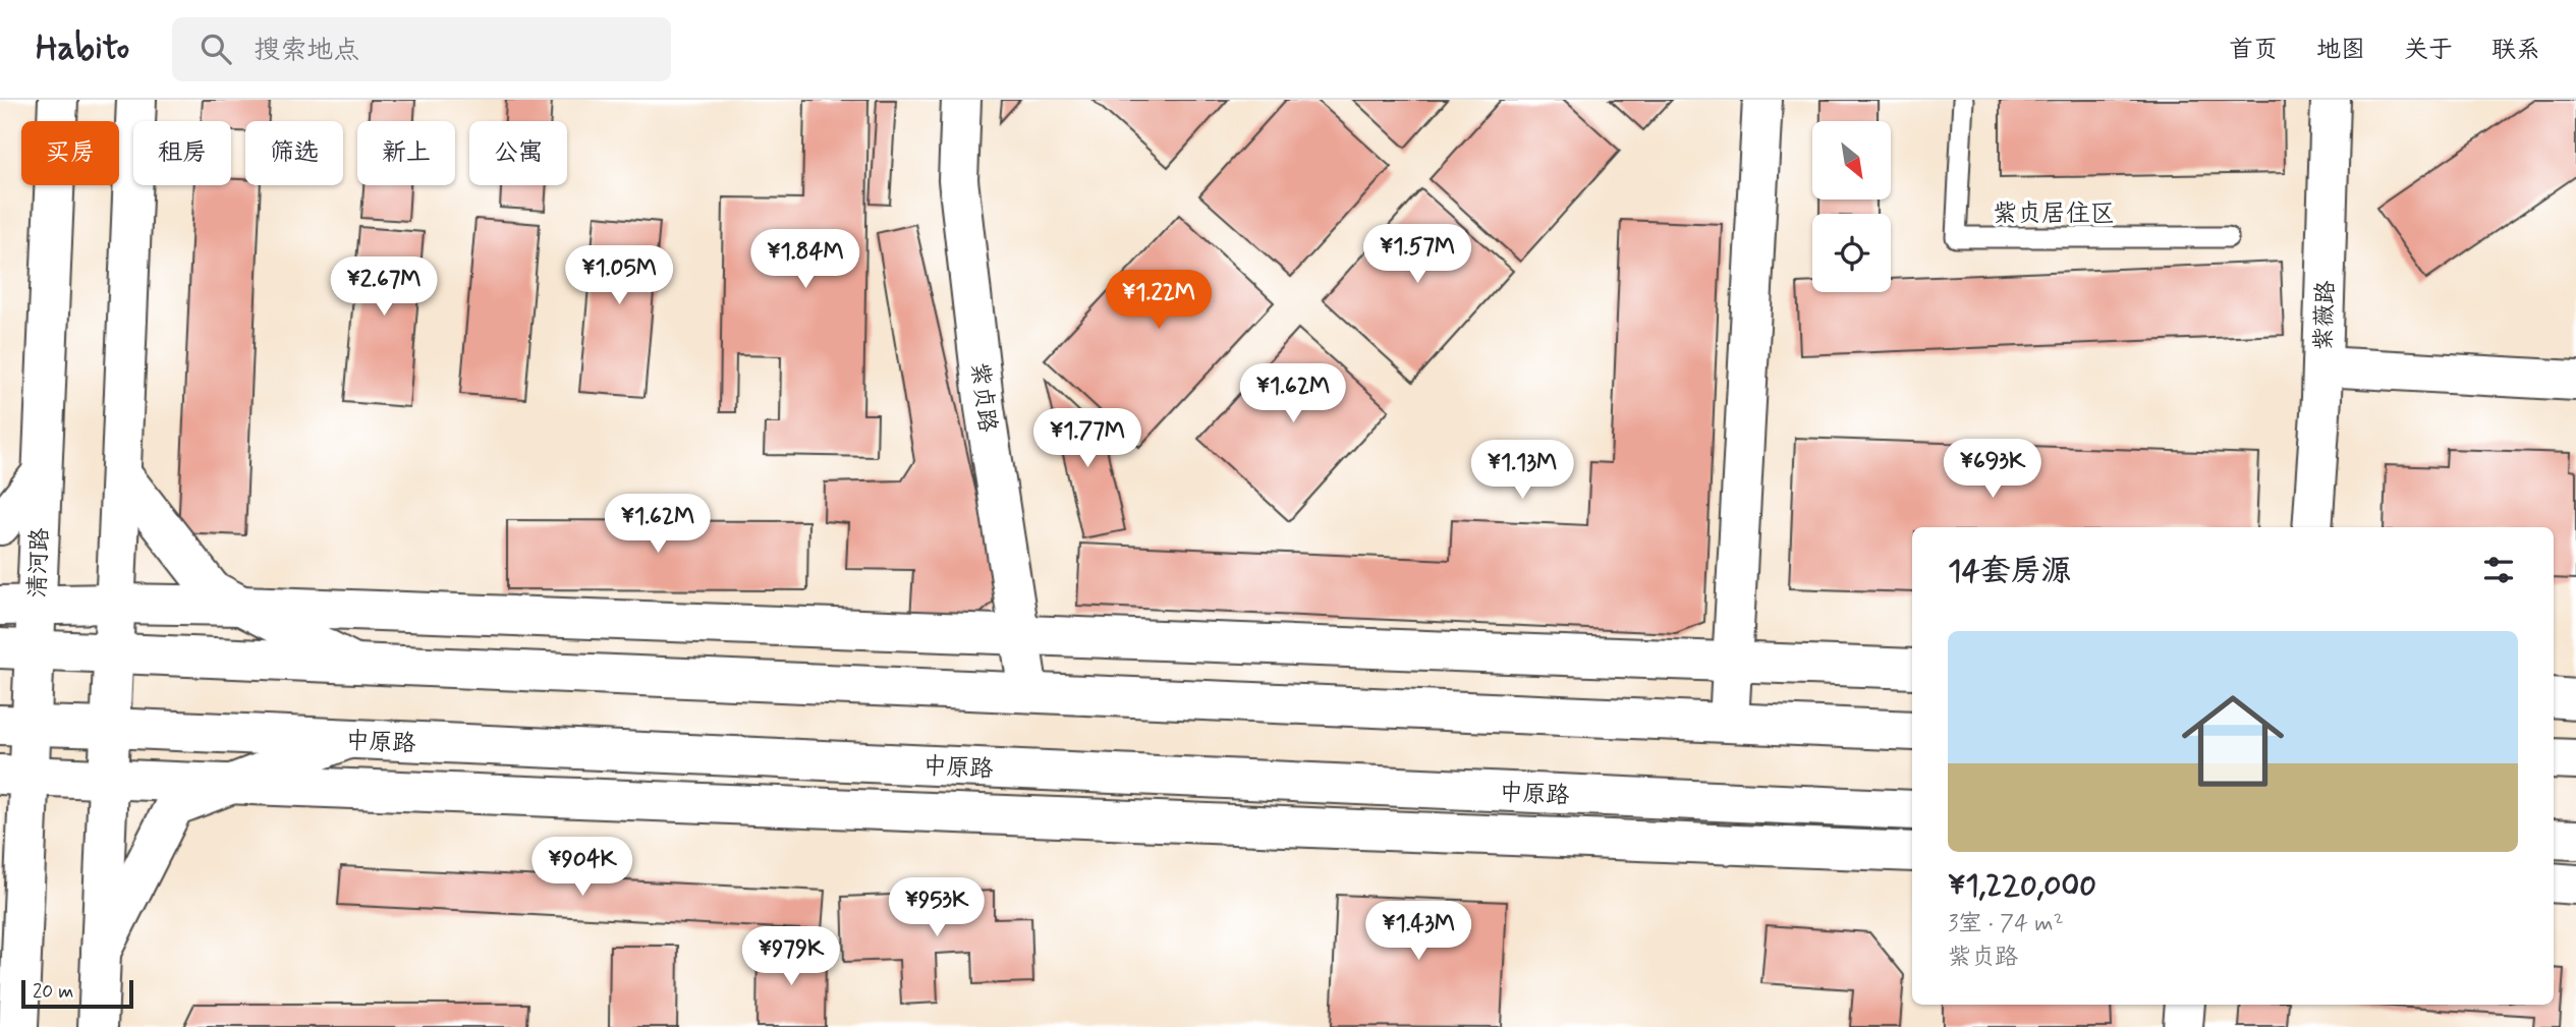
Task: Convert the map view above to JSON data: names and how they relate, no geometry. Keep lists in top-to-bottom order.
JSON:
{
  "streets": {
    "street": [
      "紫薇路",
      "紫贞路",
      "清河路",
      "中原路"
    ]
  },
  "crossings": [
    ["清河路", "中原路"]
  ],
  "districts": ["紫贞居住区"],
  "scale_bar": "20 m",
  "north": "bottom right",
  "page": {
    "header": "Habito",
    "search": "搜索地点",
    "nav": [
      "首页",
      "地图",
      "关于",
      "联系"
    ],
    "chip": [
      "买房",
      "租房",
      "筛选",
      "新上",
      "公寓"
    ],
    "price": [
      "¥1.57M",
      "¥1.84M",
      "¥1.05M",
      "¥2.67M",
      "¥1.22M",
      "¥1.62M",
      "¥1.77M",
      "¥693K",
      "¥1.13M",
      "¥1.62M",
      "¥904K",
      "¥953K",
      "¥1.43M",
      "¥979K"
    ],
    "heading": "14套房源",
    "list": [
      {
        "name": "¥1,220,000",
        "note": "3室 · 74 m² · 紫贞路"
      }
    ],
    "scale": "20 m"
  }
}
